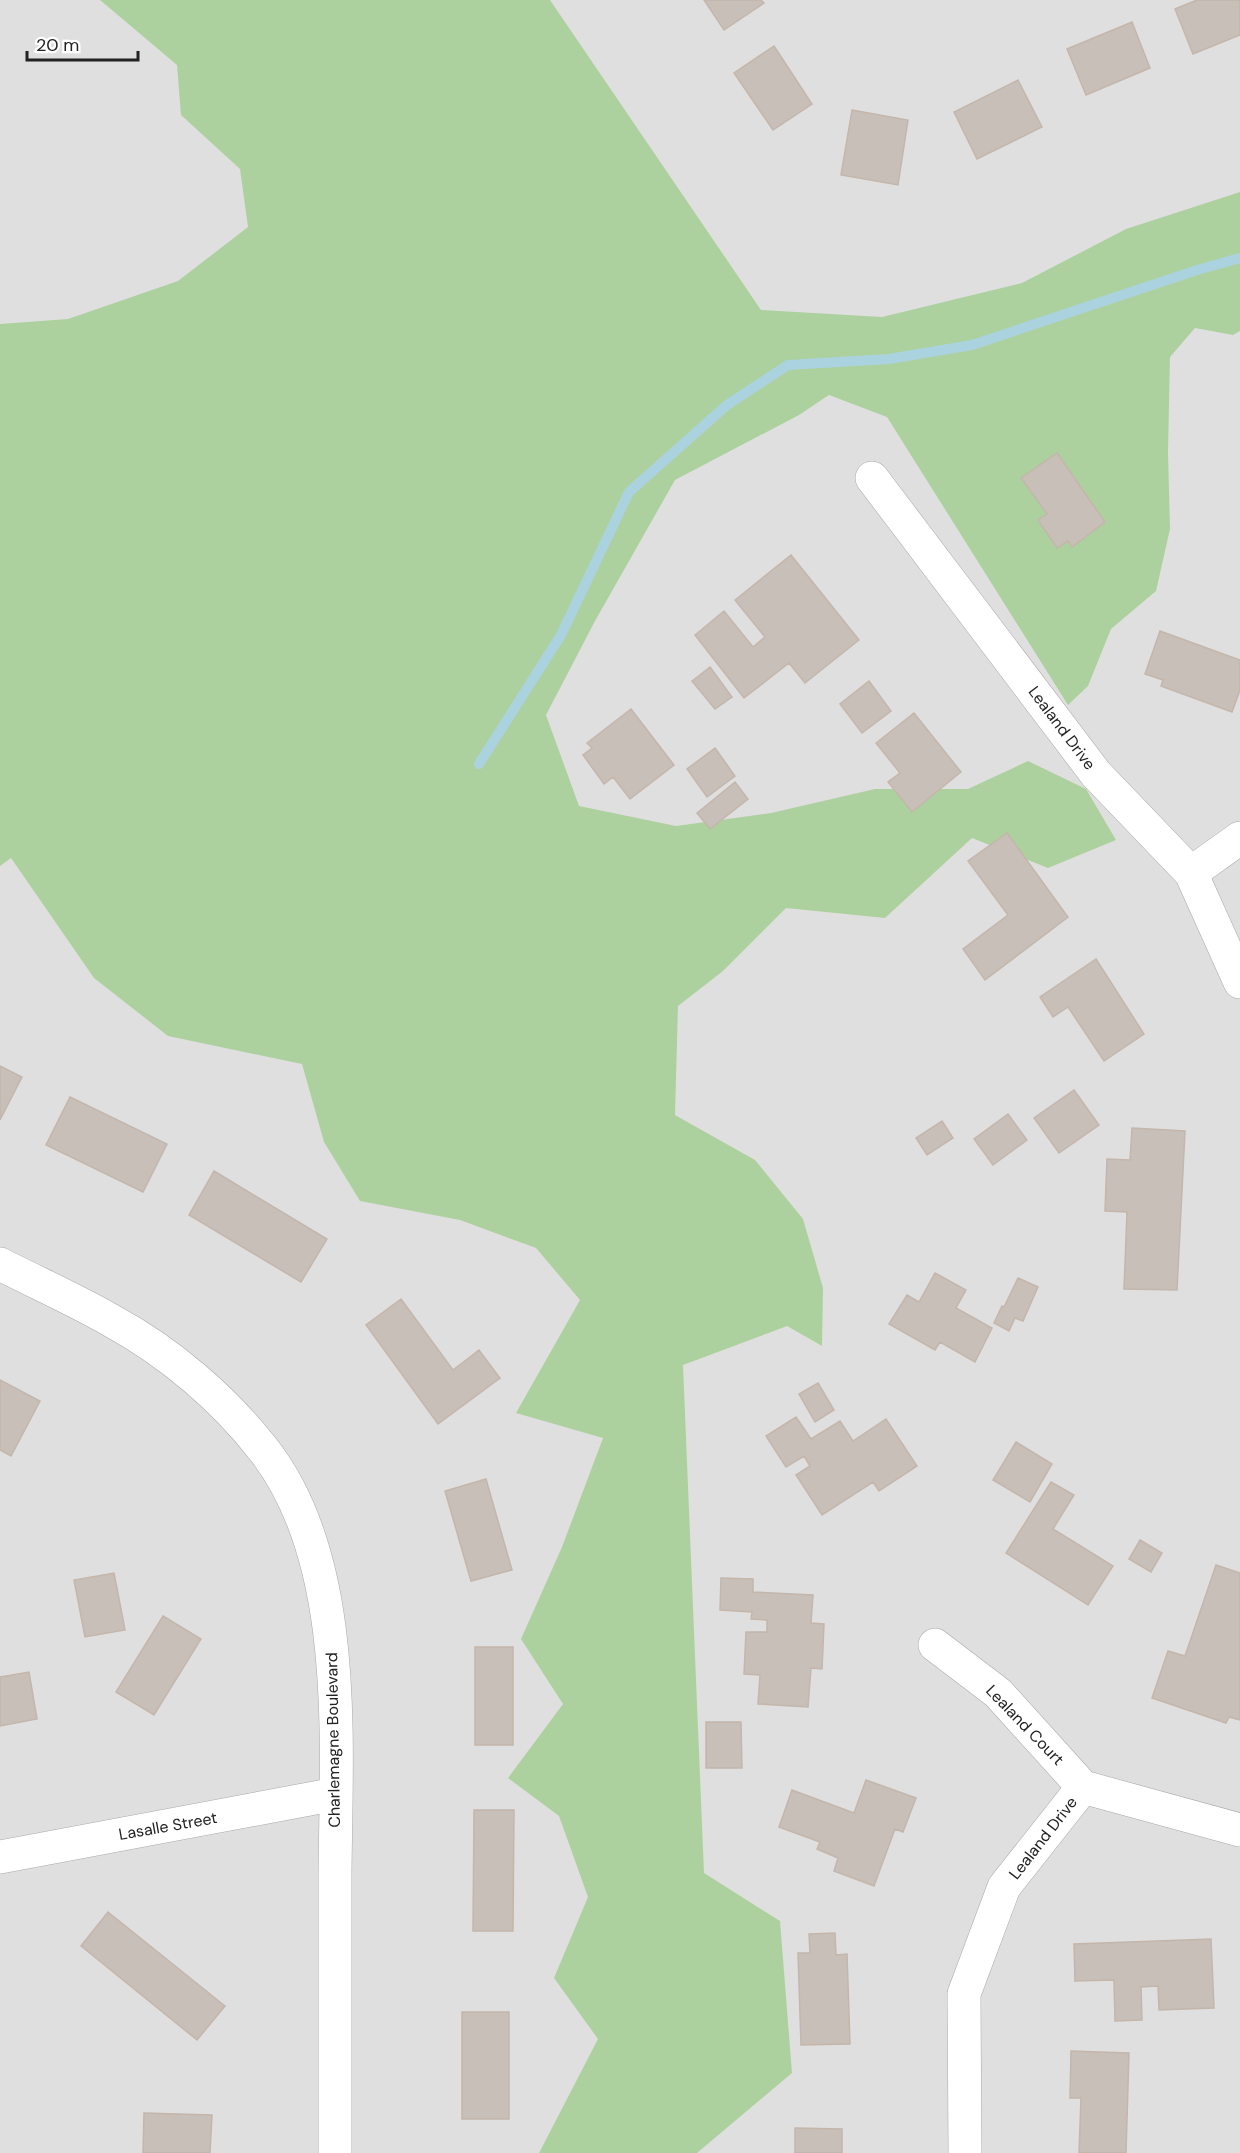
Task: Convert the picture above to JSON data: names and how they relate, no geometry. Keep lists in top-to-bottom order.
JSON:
{
  "streets": {
    "street": [
      "Lealand Drive",
      "Lealand Court",
      "Charlemagne Boulevard",
      "Lasalle Street"
    ]
  },
  "crossings": [
    ["Lealand Drive", "Lealand Court"],
    ["Charlemagne Boulevard", "Lasalle Street"]
  ],
  "scale_bar": "20 m"
}
